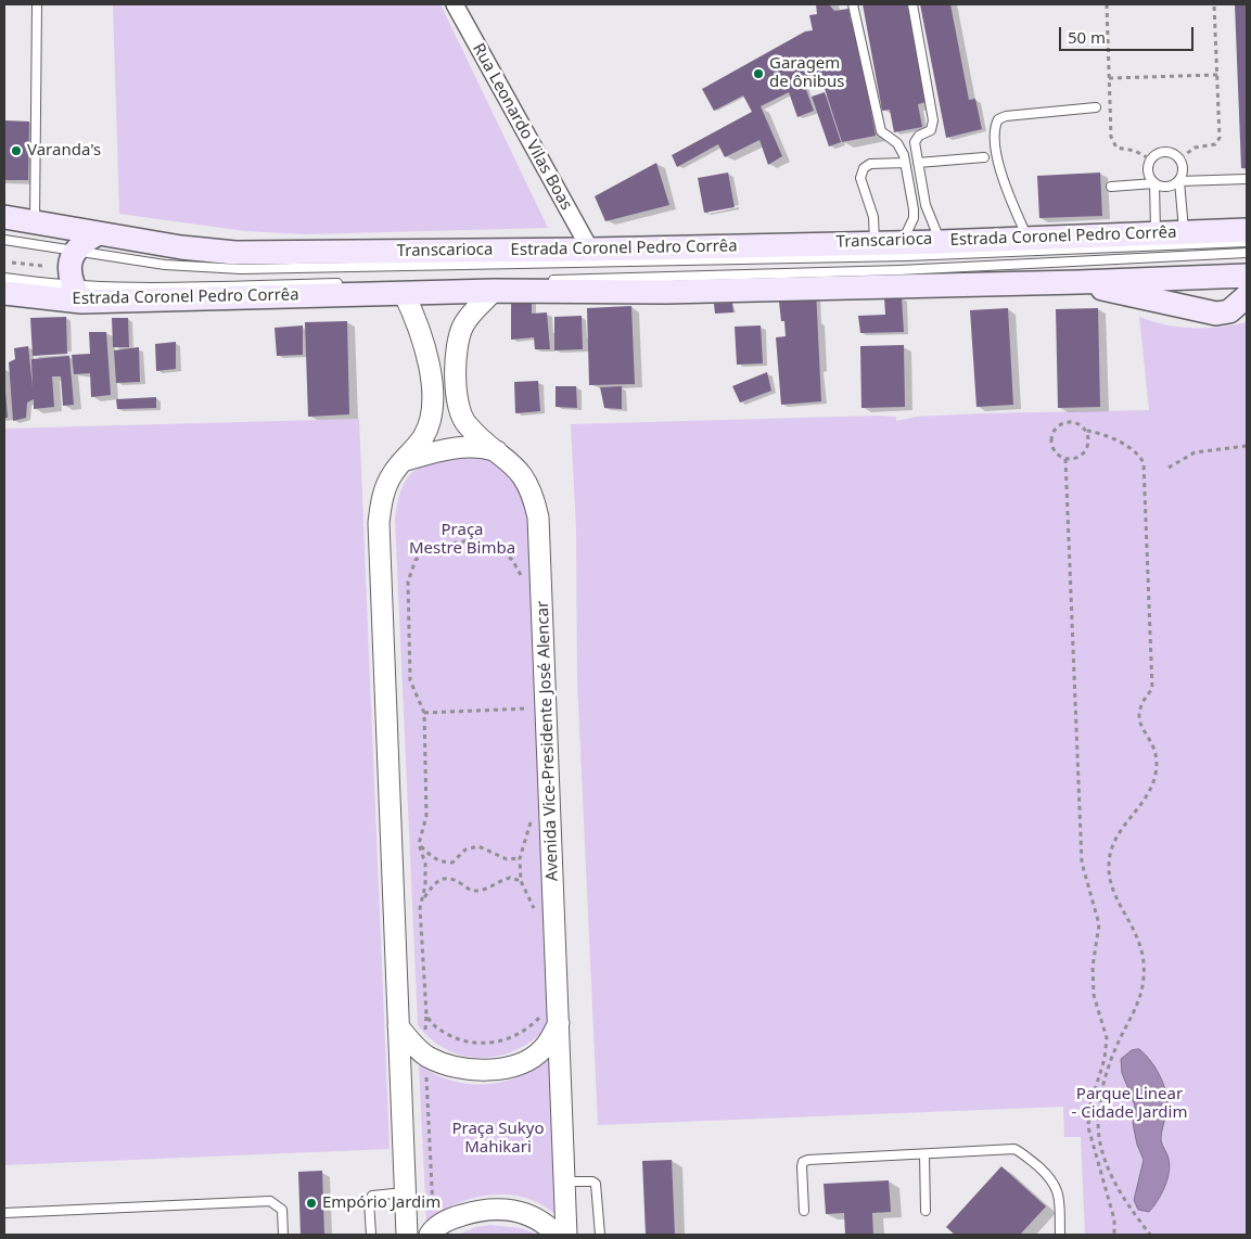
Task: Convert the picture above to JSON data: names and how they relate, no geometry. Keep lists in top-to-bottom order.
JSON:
{
  "streets": {
    "main road": ["Estrada Coronel Pedro Corrêa"],
    "street": ["Rua Leonardo Vilas Boas", "Avenida Vice-Presidente José Alencar"],
    "lane": ["Transcarioca"]
  },
  "crossings": [
    ["Rua Leonardo Vilas Boas", "Estrada Coronel Pedro Corrêa"],
    ["Estrada Coronel Pedro Corrêa", "Avenida Vice-Presidente José Alencar"]
  ],
  "parks": ["Praça Mestre Bimba", "Parque Linear - Cidade Jardim", "Praça Sukyo Mahikari"],
  "places": ["Garagem de ônibus", "Varanda's", "Empório Jardim"],
  "scale_bar": "50 m"
}
